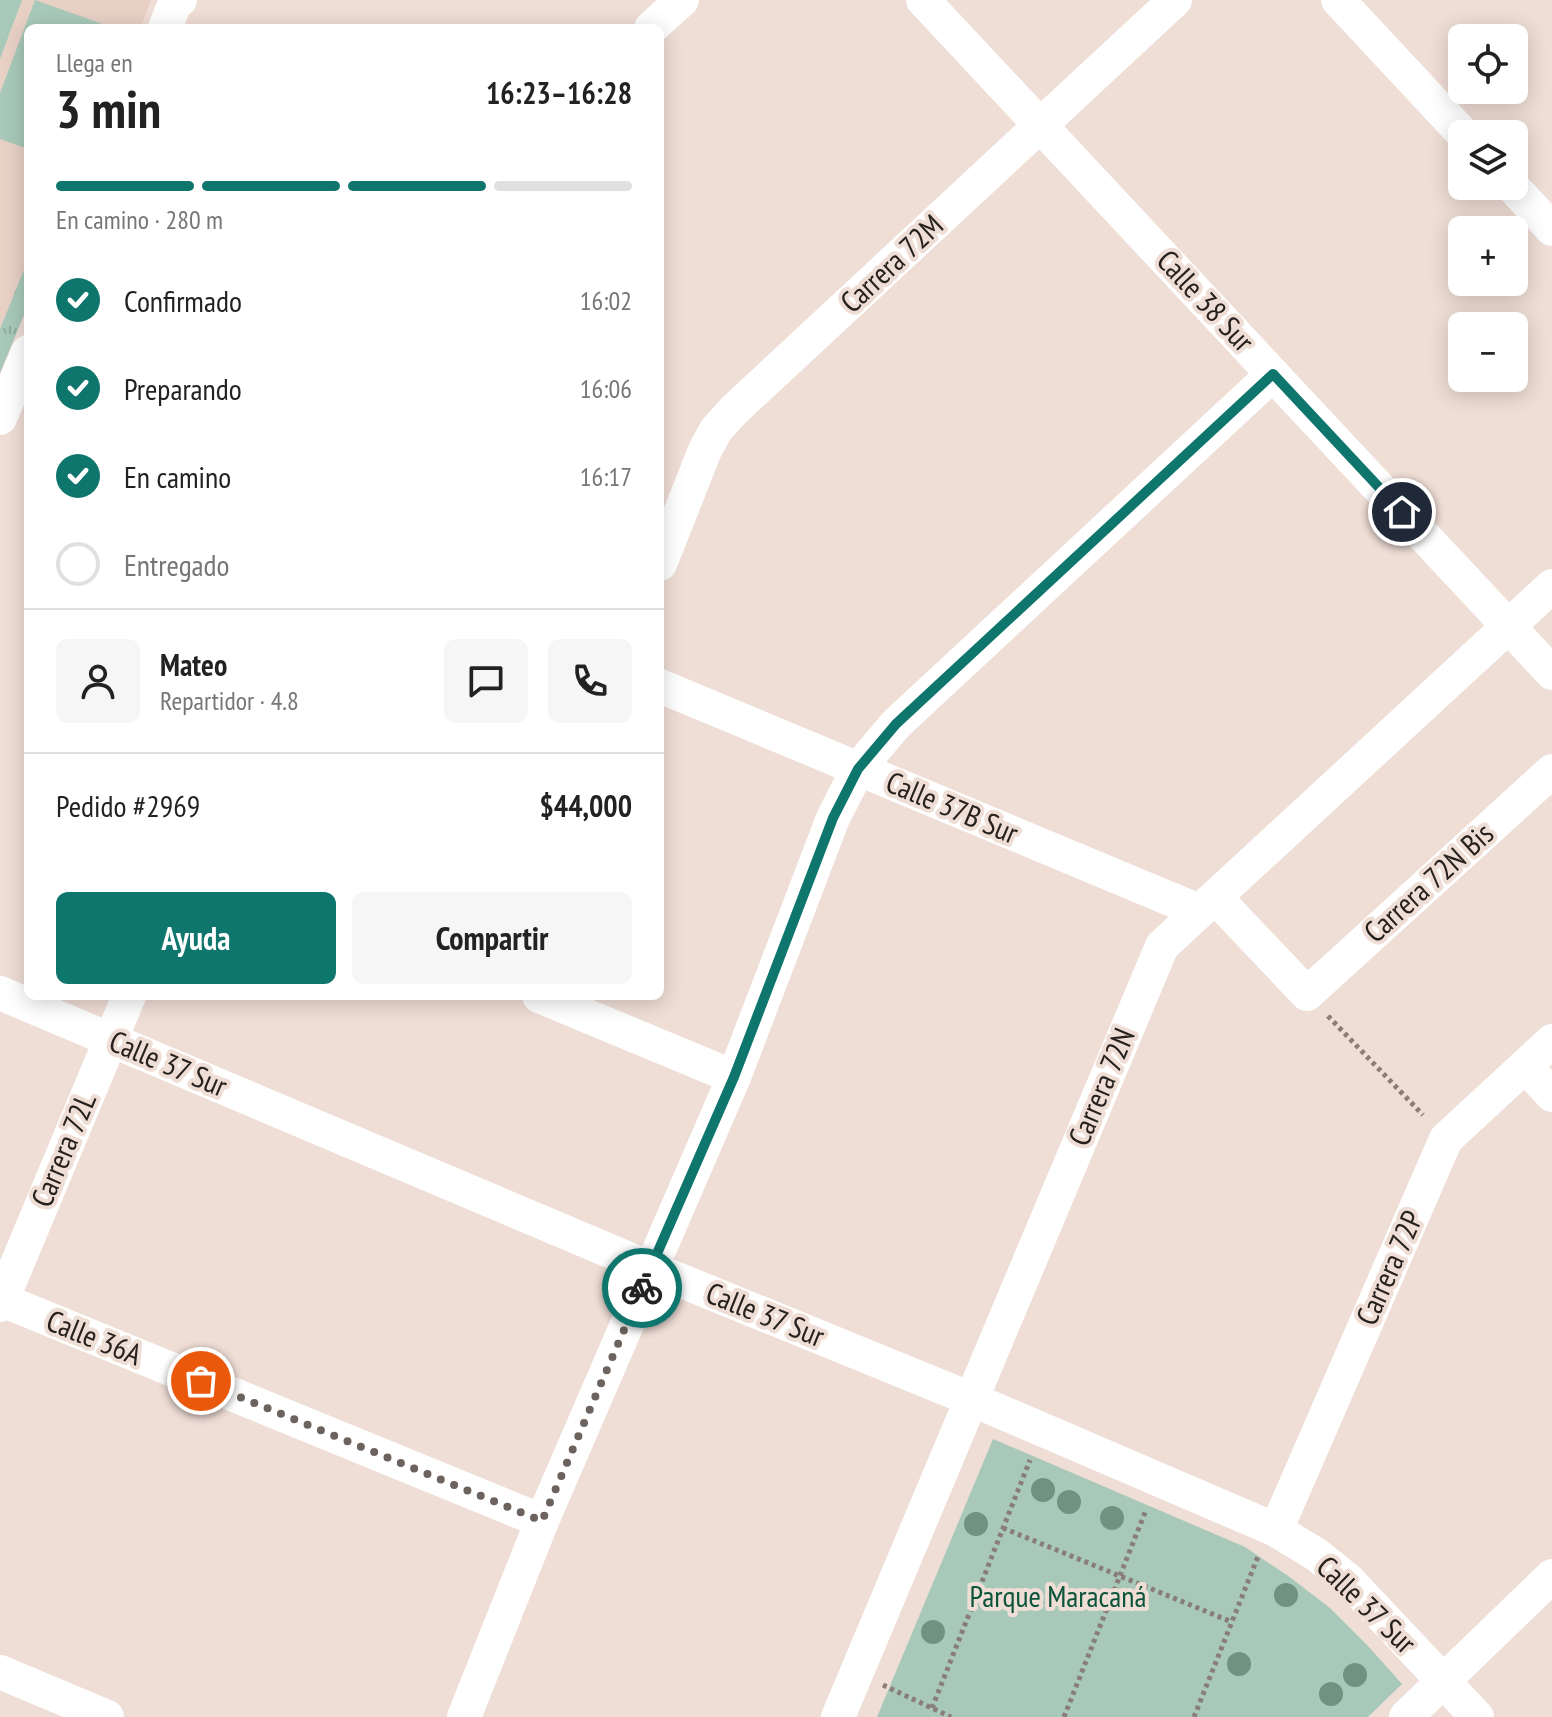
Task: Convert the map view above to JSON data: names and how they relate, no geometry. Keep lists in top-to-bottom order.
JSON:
{
  "streets": {
    "street": [
      "Carrera 72M",
      "Calle 38 Sur",
      "Calle 37B Sur",
      "Carrera 72N Bis",
      "Calle 37 Sur",
      "Carrera 72N",
      "Carrera 72L",
      "Carrera 72P",
      "Calle 36A"
    ]
  },
  "crossings": [
    ["Carrera 72M", "Calle 38 Sur"],
    ["Calle 38 Sur", "Carrera 72N"],
    ["Calle 37B Sur", "Carrera 72N Bis"],
    ["Calle 37B Sur", "Carrera 72N"],
    ["Calle 37 Sur", "Carrera 72N"],
    ["Calle 37 Sur", "Carrera 72L"],
    ["Calle 37 Sur", "Carrera 72P"],
    ["Carrera 72L", "Calle 36A"]
  ],
  "parks": ["Parque Maracaná"],
  "page": {
    "map_buttons": ["+", "−"],
    "heading": ["3 min", "Llega en", "16:23–16:28"],
    "panel": [
      "Mateo",
      "Repartidor · 4.8",
      "Pedido #2969",
      "$44,000"
    ],
    "bar": "En camino · 280 m",
    "list": [
      ["Confirmado", "16:02"],
      ["Preparando", "16:06"],
      ["En camino", "16:17"],
      "Entregado"
    ],
    "buttons": ["Ayuda", "Compartir"]
  }
}
